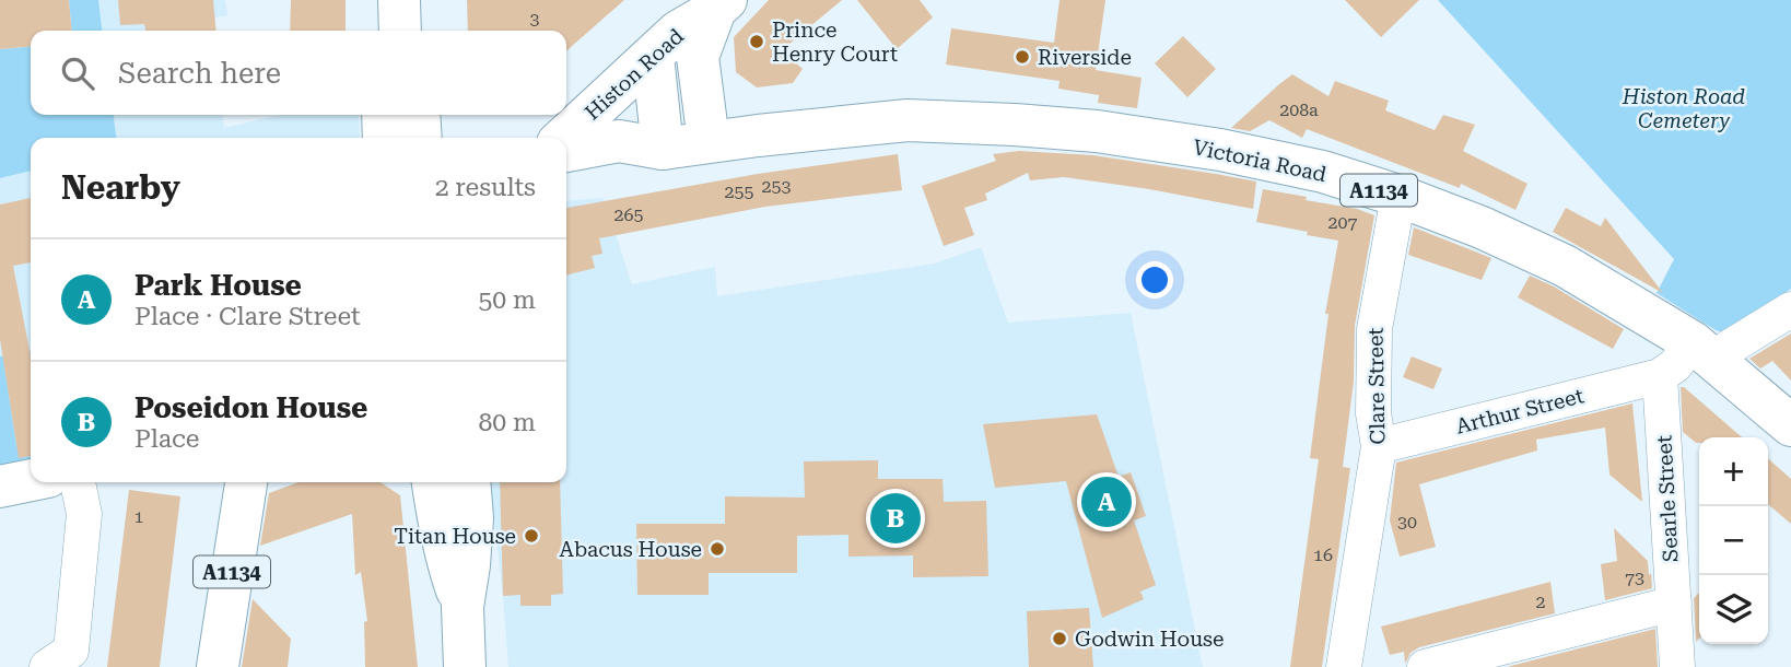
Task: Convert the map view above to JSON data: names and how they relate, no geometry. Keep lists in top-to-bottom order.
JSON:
{
  "streets": {
    "main road": ["Histon Road", "Victoria Road", "A1134"],
    "street": ["Clare Street", "Arthur Street", "Searle Street"]
  },
  "crossings": [
    ["Histon Road", "Victoria Road"],
    ["Victoria Road", "Clare Street"],
    ["Clare Street", "Arthur Street"],
    ["Arthur Street", "Searle Street"]
  ],
  "parks": ["Histon Road Cemetery"],
  "places": [
    "Prince Henry Court",
    "Riverside",
    "Titan House",
    "Abacus House",
    "Godwin House"
  ],
  "house_numbers": [
    "3",
    "208a",
    "253",
    "255",
    "265",
    "207",
    "1",
    "30",
    "16",
    "73",
    "2"
  ],
  "page": {
    "search": "Search here",
    "heading": ["Nearby", "2 results"],
    "list": [
      {
        "mark": "A",
        "name": "Park House",
        "note": "Place · Clare Street",
        "value": "50 m"
      },
      {
        "mark": "B",
        "name": "Poseidon House",
        "note": "Place",
        "value": "80 m"
      }
    ],
    "map_buttons": ["+", "−"],
    "pins": ["A", "B"]
  }
}
